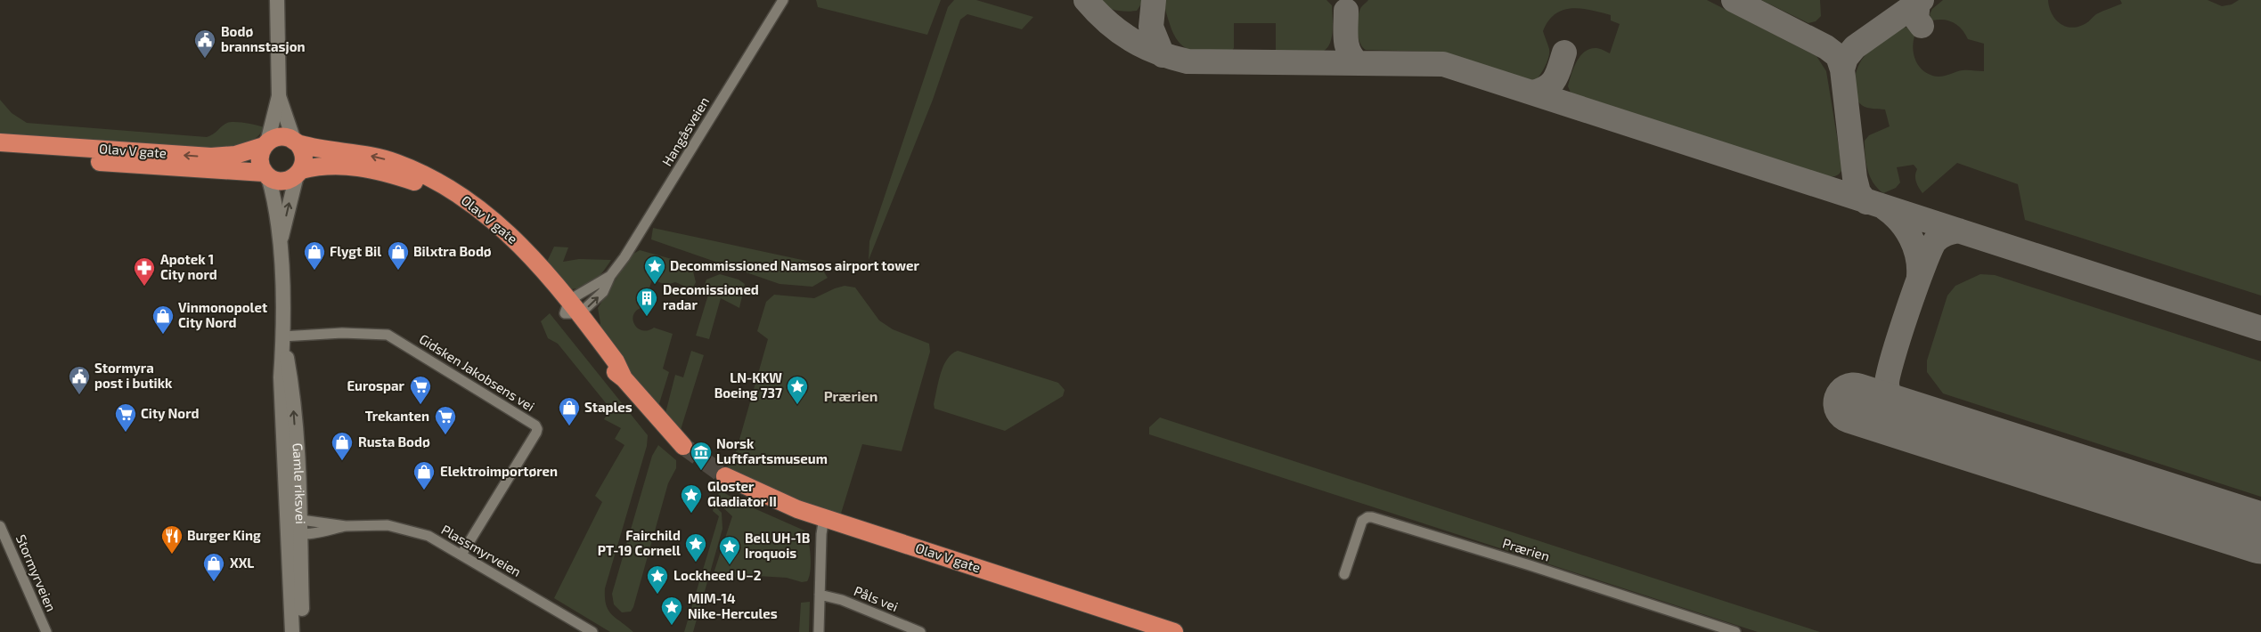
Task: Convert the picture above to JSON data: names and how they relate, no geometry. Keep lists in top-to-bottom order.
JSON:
{
  "streets": {
    "highway": ["Olav V gate"],
    "street": [
      "Hangåsveien",
      "Gidsken Jakobsens vei",
      "Gamle riksvei",
      "Prærien",
      "Plassmyrveien",
      "Stormyrveien",
      "Påls vei"
    ]
  },
  "crossings": [
    ["Olav V gate", "Gamle riksvei"],
    ["Gidsken Jakobsens vei", "Gamle riksvei"],
    ["Gidsken Jakobsens vei", "Plassmyrveien"],
    ["Gamle riksvei", "Plassmyrveien"]
  ],
  "districts": ["Prærien"],
  "places": {
    "public building": ["Bodø brannstasjon", "Stormyra post i butikk"],
    "shop": [
      "Flygt Bil",
      "Bilxtra Bodø",
      "Vinmonopolet City Nord",
      "Staples",
      "Rusta Bodø",
      "Elektroimportøren",
      "XXL"
    ],
    "place": [
      "Decommissioned Namsos airport tower",
      "LN-KKW Boeing 737",
      "Gloster Gladiator II",
      "Fairchild PT-19 Cornell",
      "Bell UH-1B Iroquois",
      "Lockheed U–2",
      "MIM-14 Nike-Hercules"
    ],
    "pharmacy": ["Apotek 1 City nord"],
    "building": ["Decomissioned radar"],
    "supermarket": ["Eurospar", "City Nord", "Trekanten"],
    "museum": ["Norsk Luftfartsmuseum"],
    "restaurant": ["Burger King"]
  }
}
